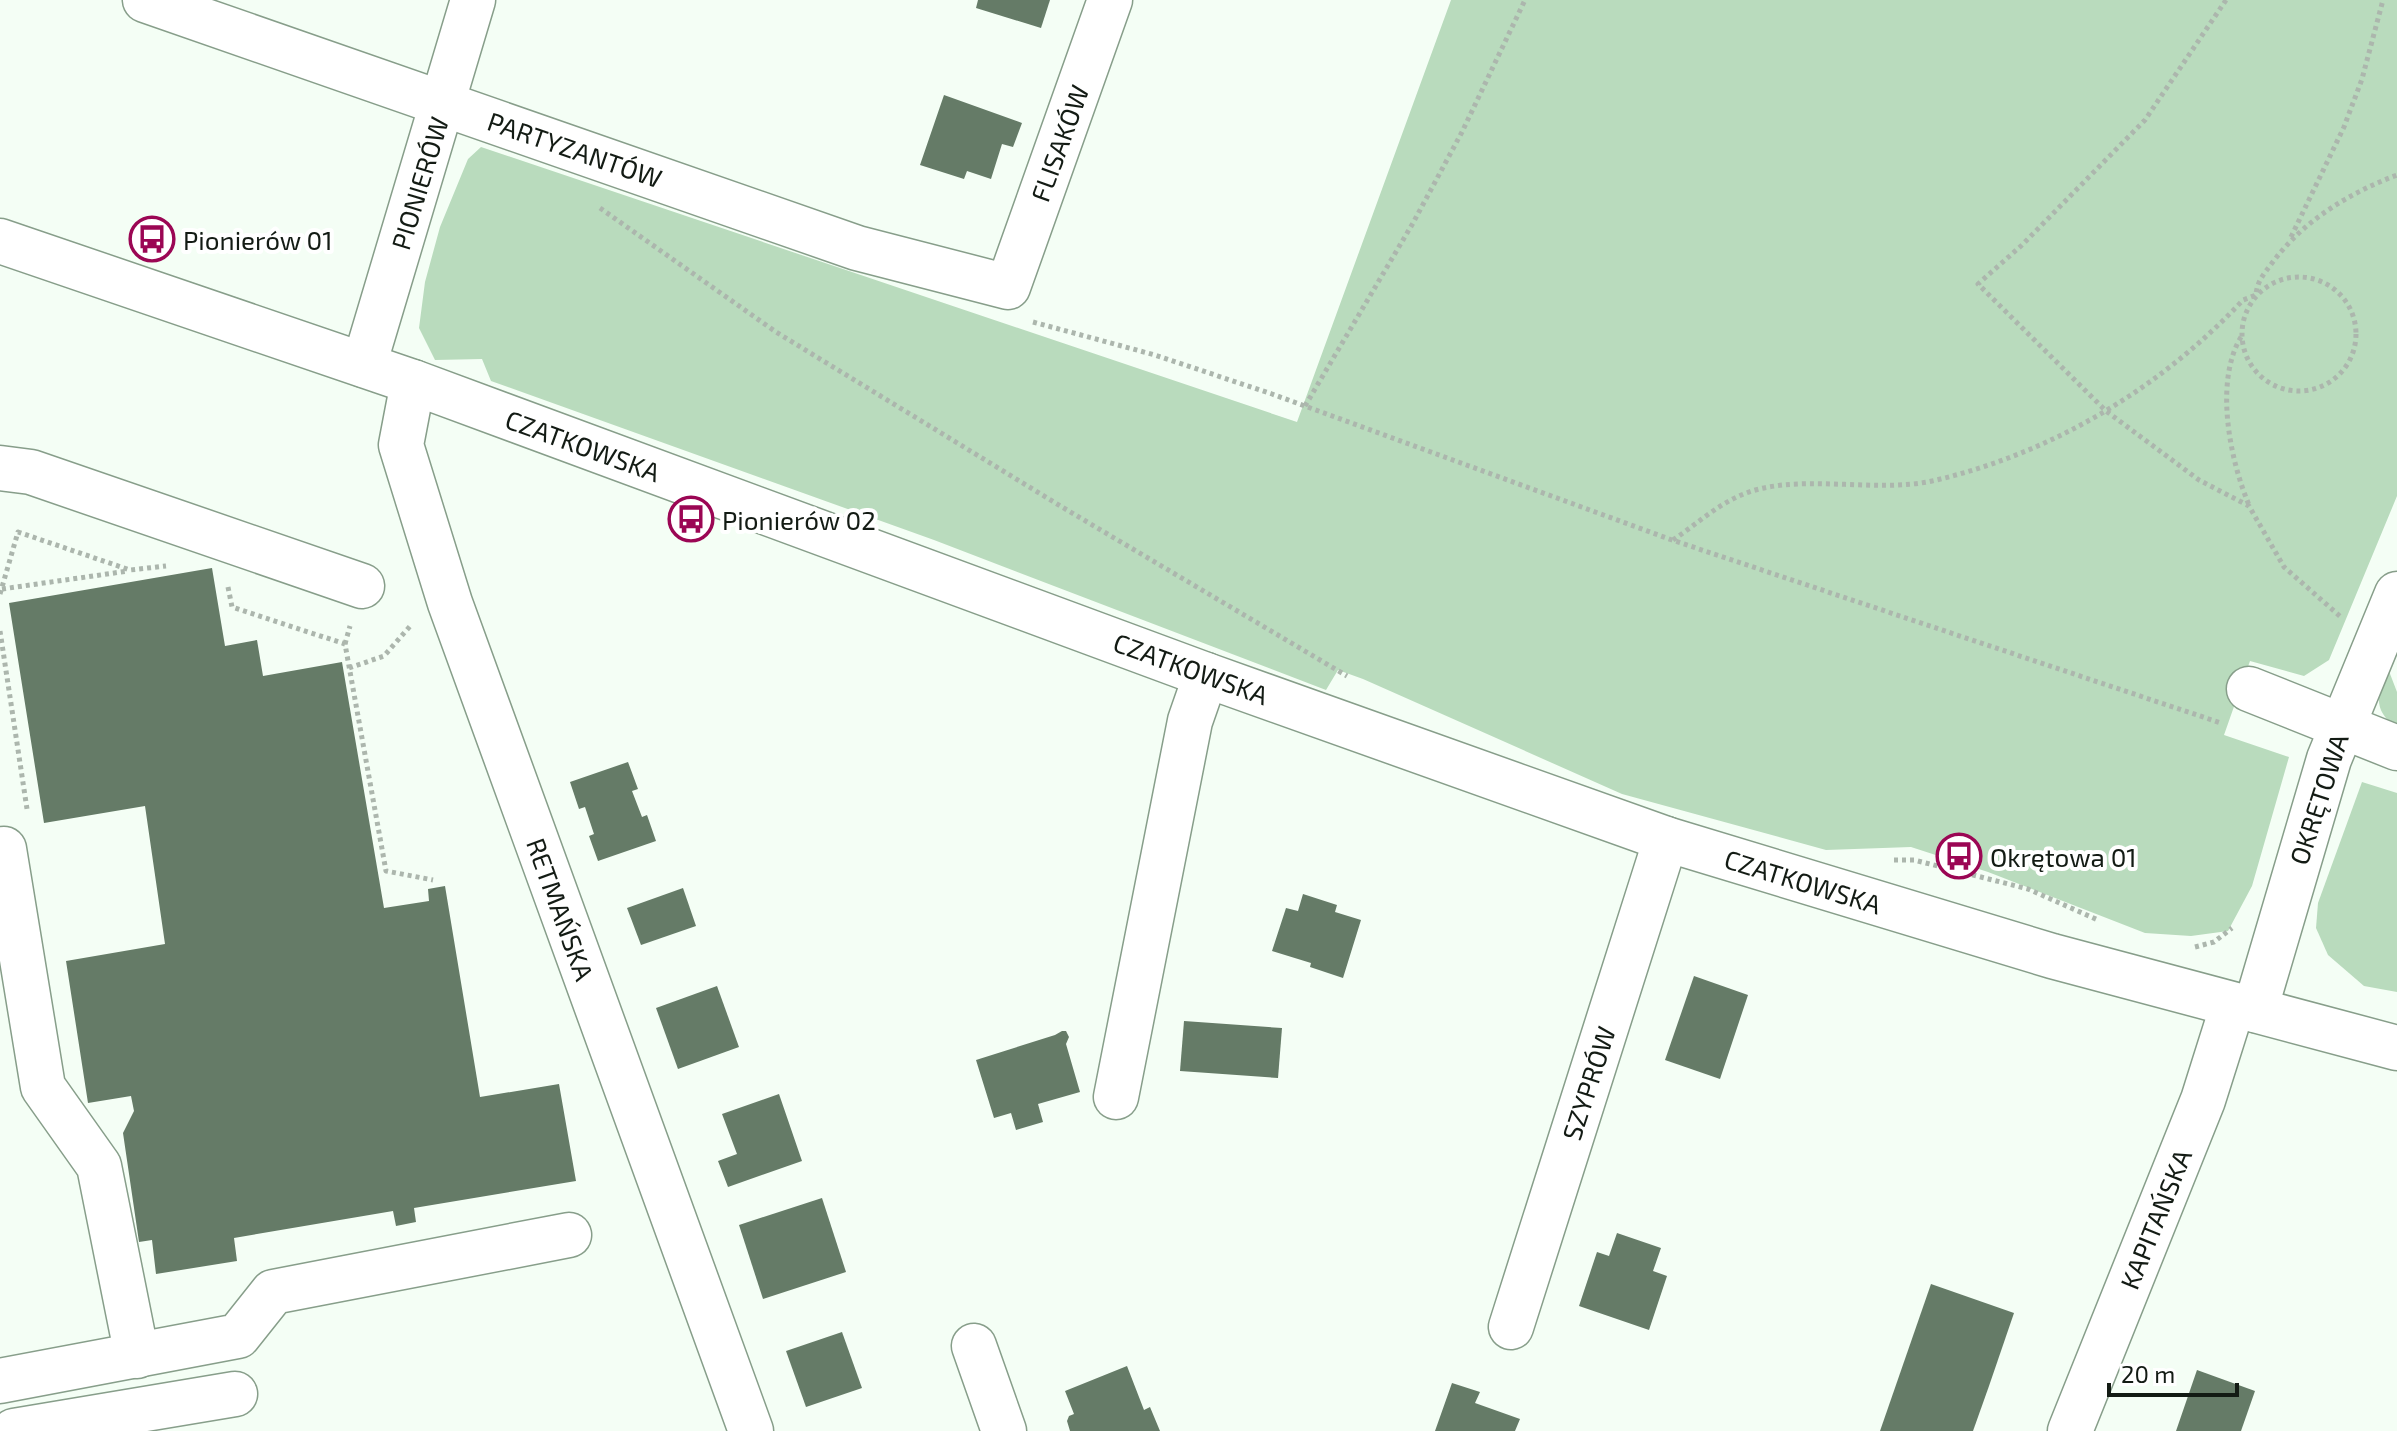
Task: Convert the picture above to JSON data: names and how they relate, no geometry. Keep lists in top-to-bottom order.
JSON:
{
  "streets": {
    "street": [
      "FLISAKÓW",
      "PARTYZANTÓW",
      "PIONIERÓW",
      "CZATKOWSKA",
      "OKRĘTOWA",
      "RETMAŃSKA",
      "SZYPRÓW",
      "KAPITAŃSKA"
    ]
  },
  "crossings": [
    ["FLISAKÓW", "PARTYZANTÓW"],
    ["PARTYZANTÓW", "PIONIERÓW"],
    ["PIONIERÓW", "CZATKOWSKA"],
    ["CZATKOWSKA", "OKRĘTOWA"],
    ["CZATKOWSKA", "RETMAŃSKA"],
    ["CZATKOWSKA", "SZYPRÓW"],
    ["CZATKOWSKA", "KAPITAŃSKA"],
    ["OKRĘTOWA", "KAPITAŃSKA"]
  ],
  "places": {
    "bus stop": ["Pionierów 01", "Pionierów 02", "Okrętowa 01"]
  },
  "scale_bar": "20 m"
}
